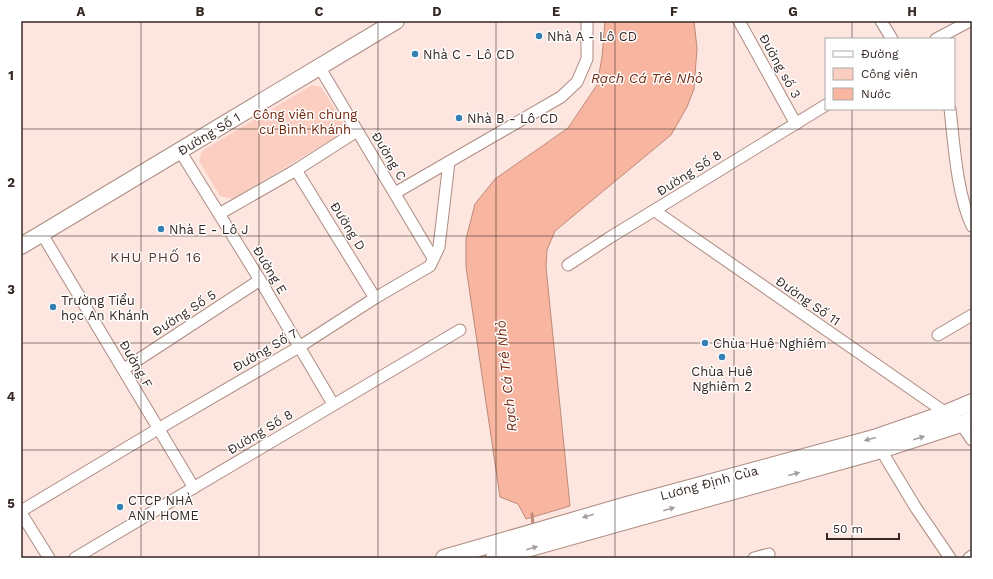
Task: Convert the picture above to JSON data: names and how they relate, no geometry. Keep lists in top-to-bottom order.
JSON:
{
  "streets": {
    "main road": ["Đường Số 1", "Lương Định Của"],
    "street": [
      "Đường số 3",
      "Đường C",
      "Đường Số 8",
      "Đường D",
      "Đường E",
      "Đường Số 11",
      "Đường Số 5",
      "Đường Số 7",
      "Đường F"
    ]
  },
  "crossings": [
    ["Đường số 3", "Đường Số 8"],
    ["Đường Số 1", "Đường C"],
    ["Đường Số 1", "Đường E"],
    ["Đường Số 1", "Đường F"],
    ["Đường C", "Đường Số 7"],
    ["Đường Số 8", "Đường E"],
    ["Đường Số 8", "Đường Số 11"],
    ["Đường Số 8", "Đường F"],
    ["Đường D", "Đường Số 7"],
    ["Đường E", "Đường Số 5"],
    ["Đường E", "Đường Số 7"],
    ["Đường Số 11", "Lương Định Của"],
    ["Đường Số 5", "Đường F"],
    ["Đường Số 7", "Đường F"]
  ],
  "districts": ["KHU PHỐ 16"],
  "water": ["Rạch Cá Trê Nhỏ"],
  "parks": ["Công viên chung cư Bình Khánh"],
  "places": [
    "Nhà A - Lô CD",
    "Nhà C - Lô CD",
    "Nhà B - Lô CD",
    "Nhà E - Lô J",
    "Trường Tiểu học An Khánh",
    "Chùa Huê Nghiêm",
    "Chùa Huê Nghiêm 2",
    "CTCP NHÀ ANN HOME"
  ],
  "legend": ["Đường", "Công viên", "Nước"],
  "scale_bar": "50 m",
  "grid": {
    "columns": [
      "A",
      "B",
      "C",
      "D",
      "E",
      "F",
      "G",
      "H"
    ],
    "rows": [
      "1",
      "2",
      "3",
      "4",
      "5"
    ]
  }
}
